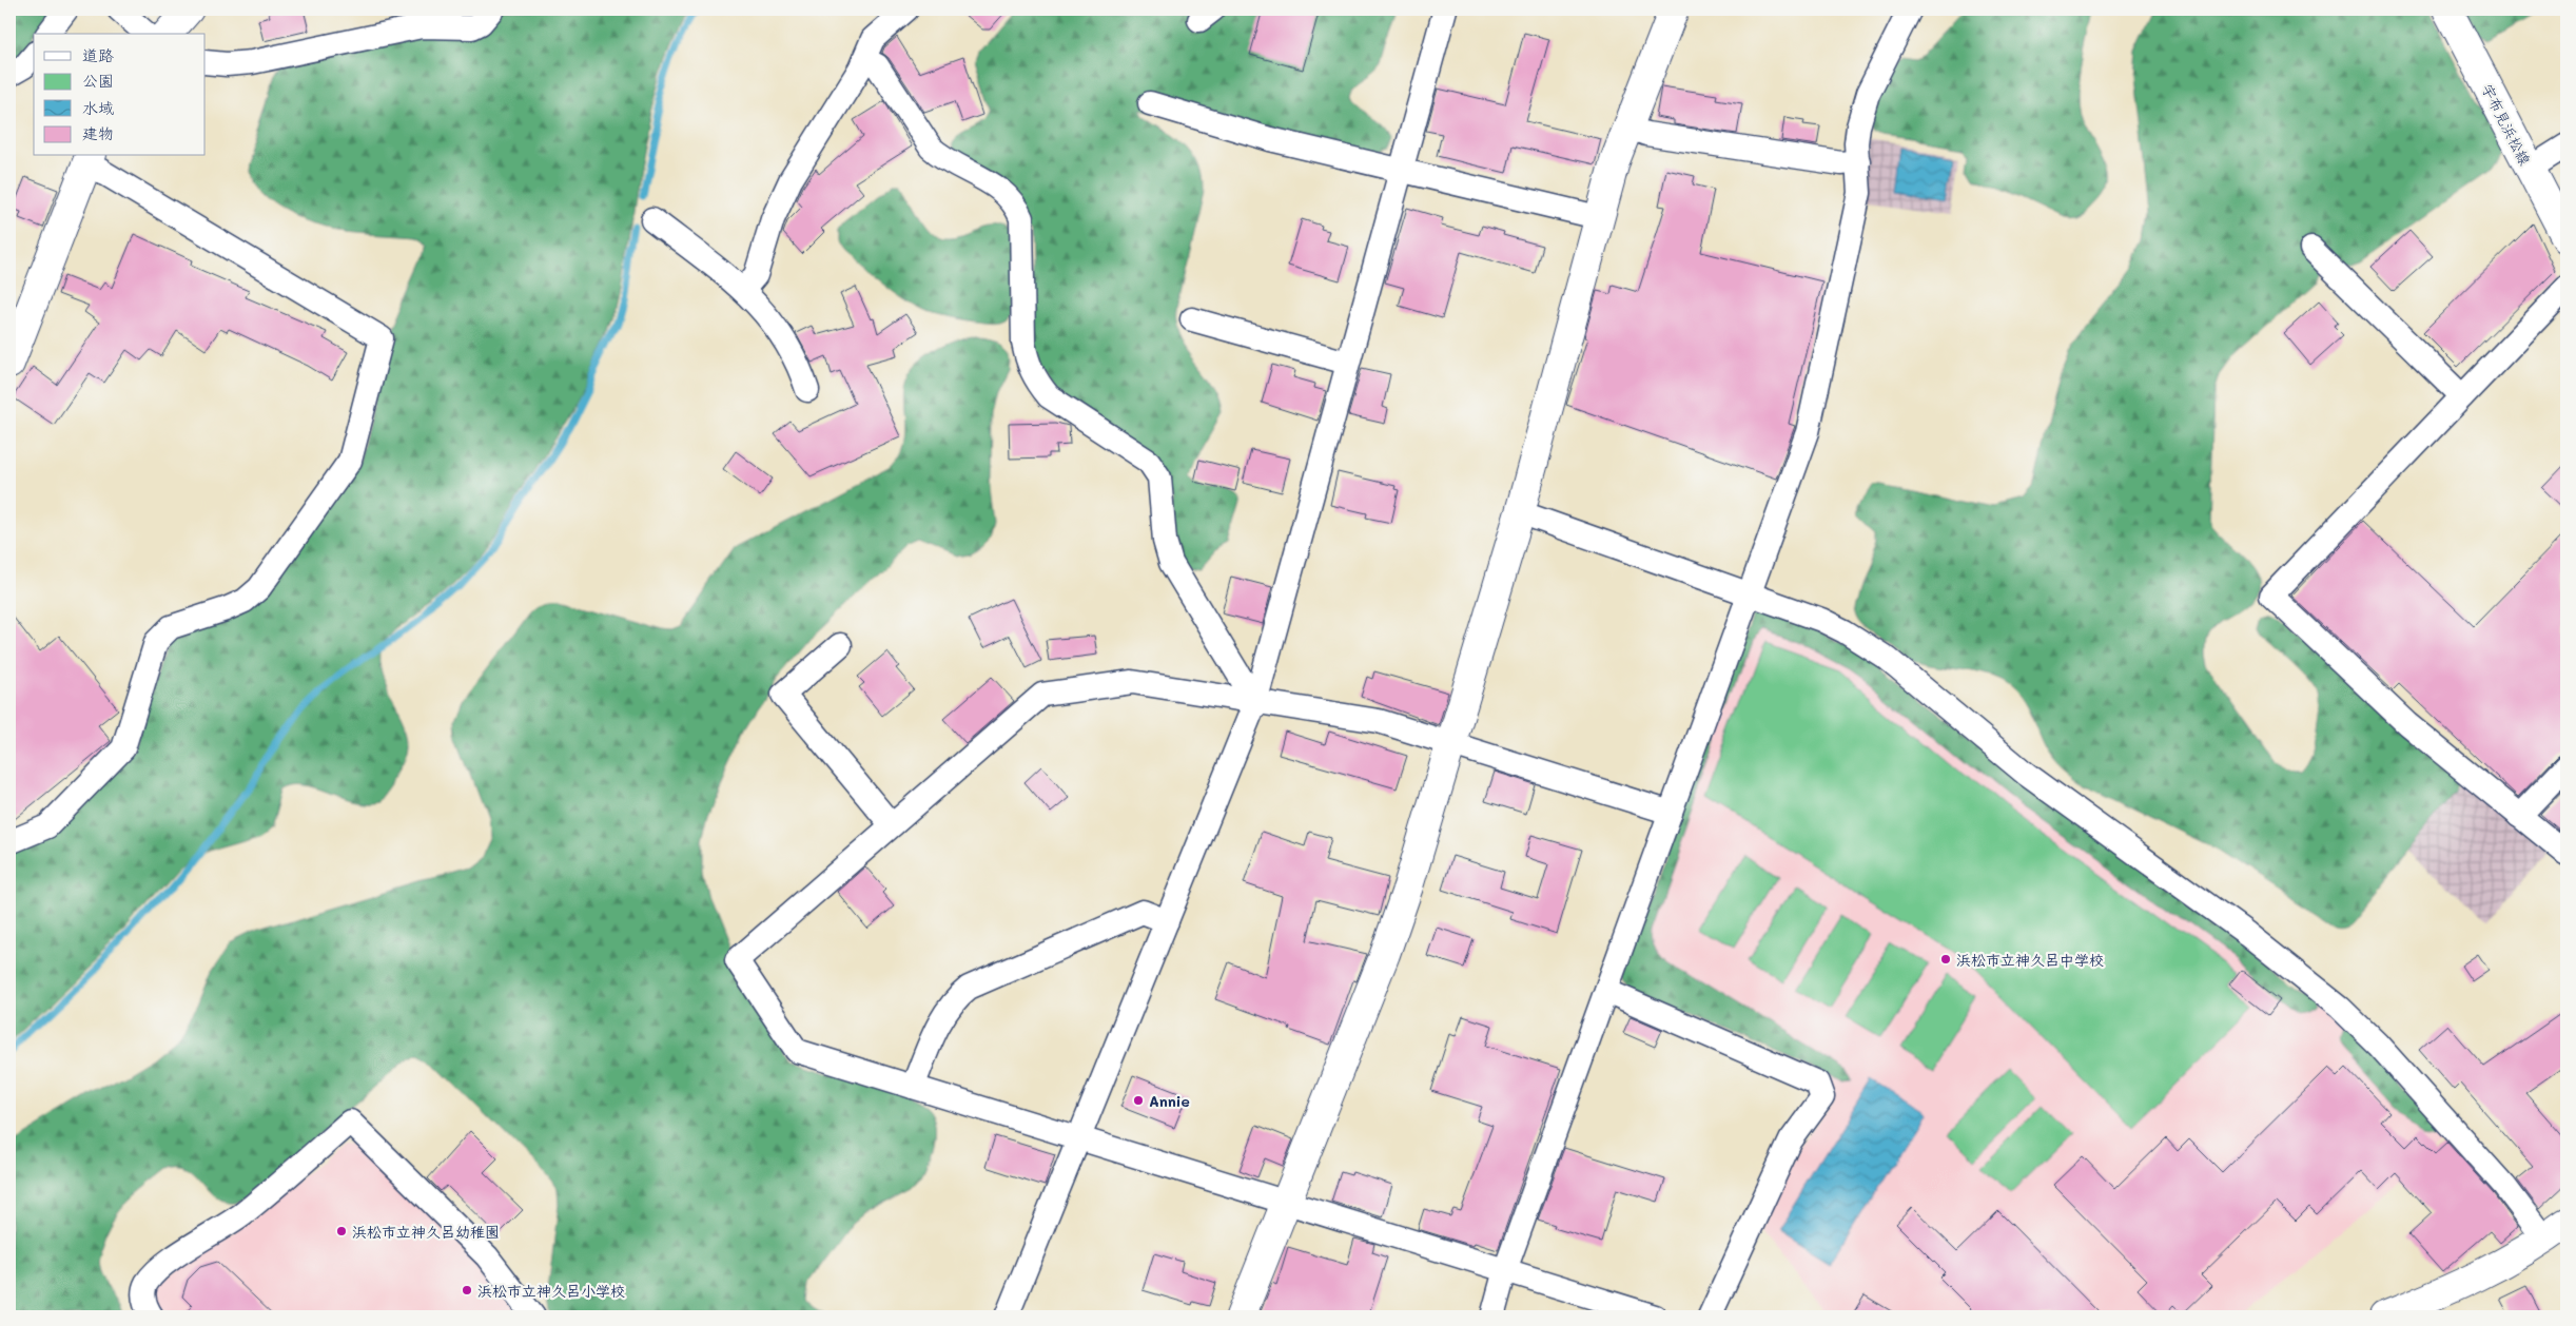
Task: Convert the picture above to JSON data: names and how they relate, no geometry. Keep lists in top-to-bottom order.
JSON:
{
  "streets": {
    "street": ["宇布見浜松線"]
  },
  "places": [
    "浜松市立神久呂中学校",
    "Annie",
    "浜松市立神久呂幼稚園",
    "浜松市立神久呂小学校"
  ],
  "legend": [
    "道路",
    "公園",
    "水域",
    "建物"
  ]
}
